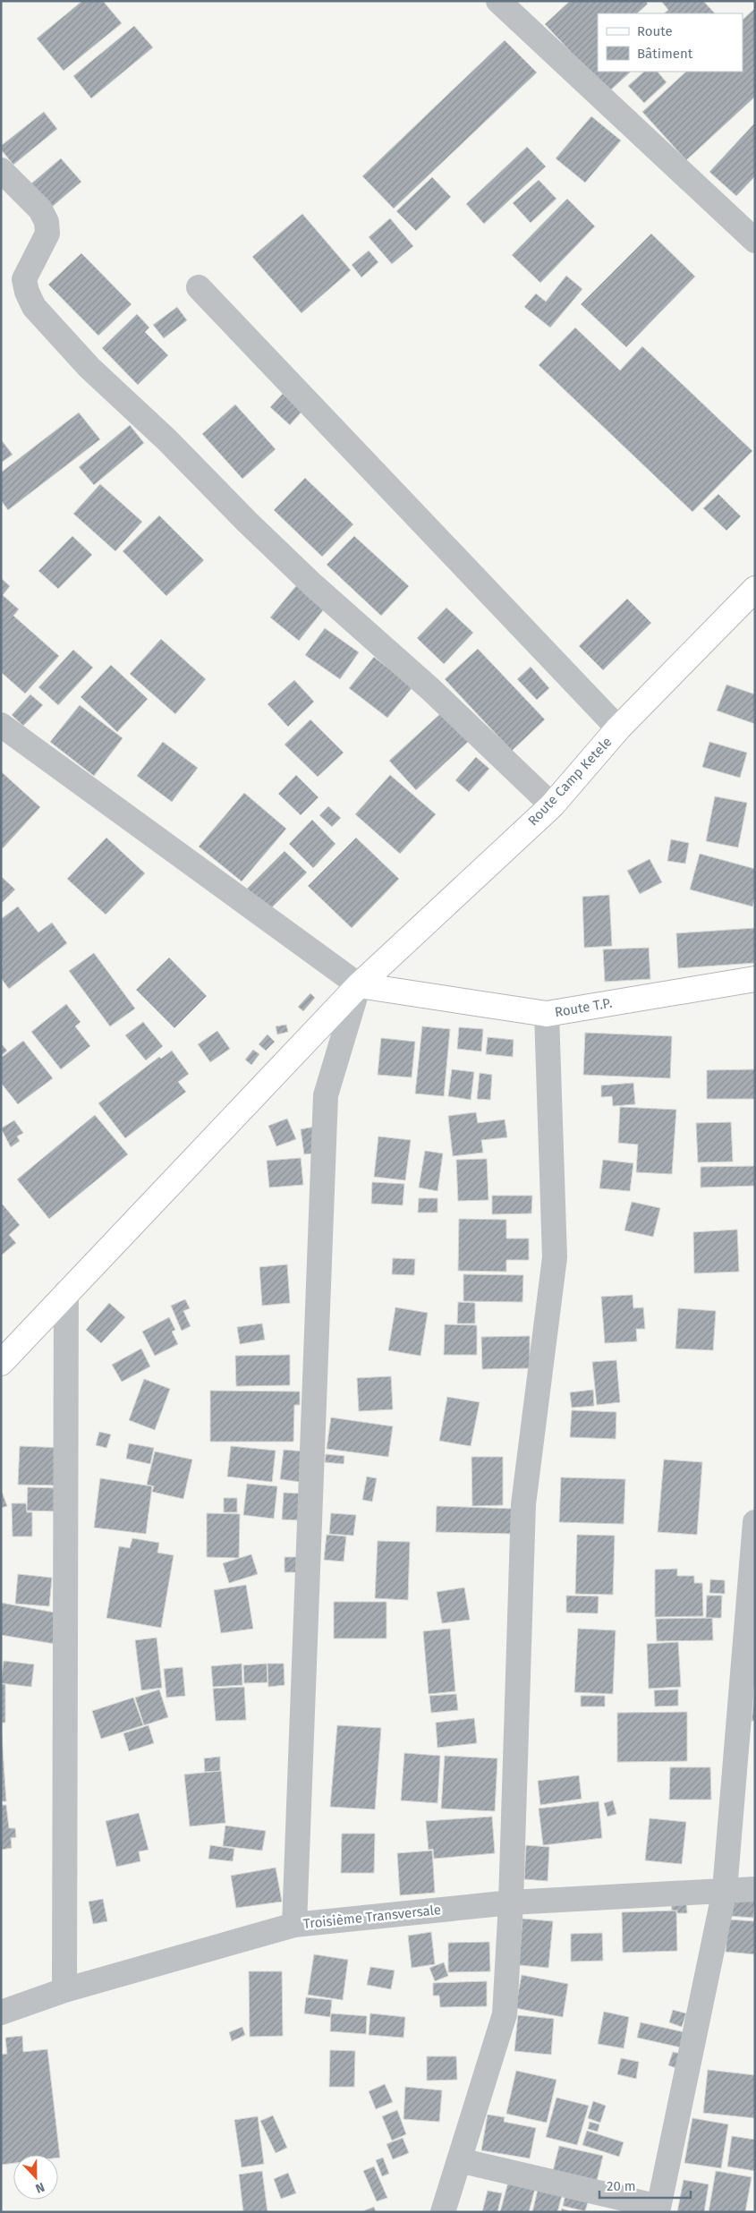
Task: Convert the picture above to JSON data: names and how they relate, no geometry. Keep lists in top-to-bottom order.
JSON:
{
  "streets": {
    "street": ["Route Camp Ketele", "Route T.P.", "Troisième Transversale"]
  },
  "crossings": [
    ["Route Camp Ketele", "Route T.P."]
  ],
  "legend": ["Route", "Bâtiment"],
  "scale_bar": "20 m",
  "north": "bottom"
}
